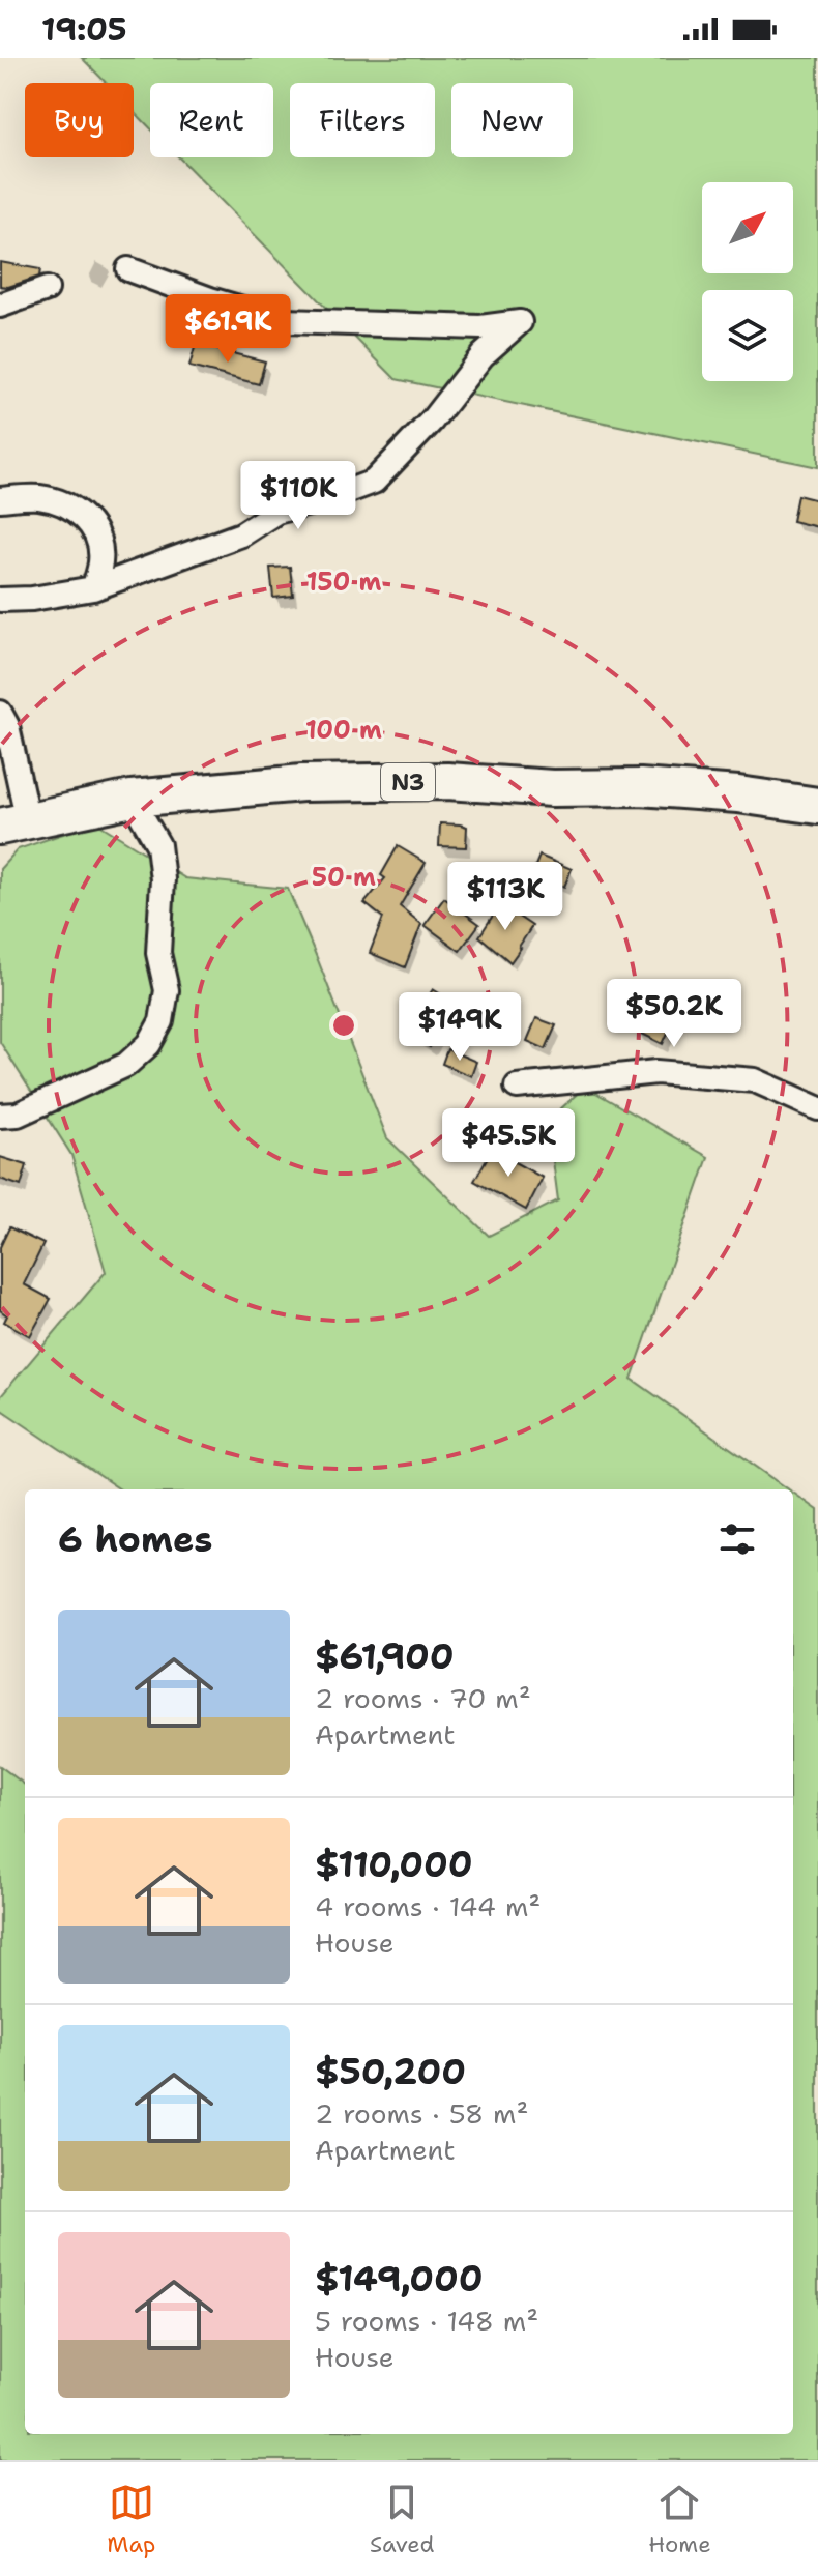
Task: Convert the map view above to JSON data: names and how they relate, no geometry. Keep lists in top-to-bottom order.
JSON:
{
  "streets": {
    "main road": ["N3"]
  },
  "north": "top right",
  "page": {
    "status": "19:05",
    "chip": [
      "Buy",
      "Rent",
      "Filters",
      "New"
    ],
    "price": [
      "$61.9K",
      "$110K",
      "$113K",
      "$50.2K",
      "$149K",
      "$45.5K"
    ],
    "heading": "6 homes",
    "list": [
      {
        "name": "$61,900",
        "note": "2 rooms · 70 m² · Apartment"
      },
      {
        "name": "$110,000",
        "note": "4 rooms · 144 m² · House"
      },
      {
        "name": "$50,200",
        "note": "2 rooms · 58 m² · Apartment"
      },
      {
        "name": "$149,000",
        "note": "5 rooms · 148 m² · House"
      }
    ],
    "tabs": ["Map", "Saved", "Home"]
  },
  "rings": ["150 m", "100 m", "50 m"]
}
